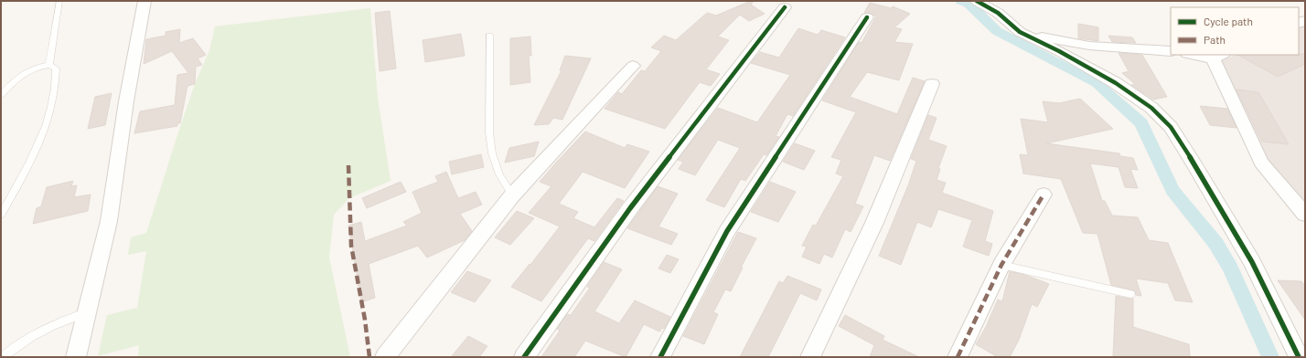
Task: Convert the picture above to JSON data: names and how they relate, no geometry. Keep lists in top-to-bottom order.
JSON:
{
  "legend": ["Cycle path", "Path"]
}
